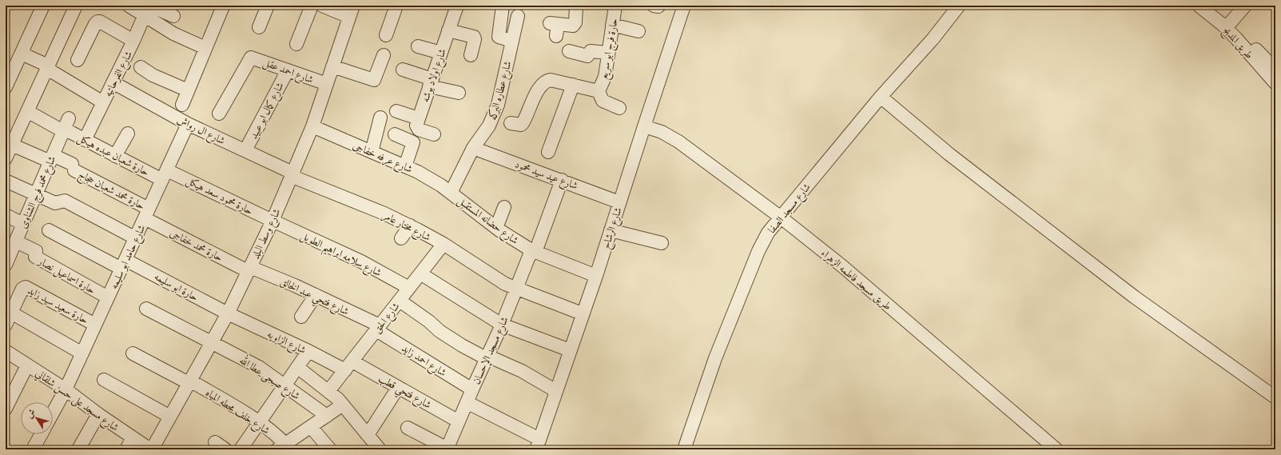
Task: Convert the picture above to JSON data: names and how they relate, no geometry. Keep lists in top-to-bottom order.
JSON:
{
  "streets": {
    "street": [
      "طريق المدبح",
      "حارة فرج ابو سريع",
      "شارع احمد عقل",
      "شارع الفرحاتيه",
      "شارع اولاد بوشه",
      "شارع عطاره البركه",
      "شارع كمال ابو عبيد",
      "شارع ال رواش",
      "حارة شعبان عبده هيكل",
      "شارع عرفه خفاجى",
      "شارع عيد سيد محمود",
      "حارة محمد شعبان حجاج",
      "شارع محمد فرج الشناوى",
      "حارة محمود سعد هيكل",
      "شارع مسجد الصفا",
      "شارع حضانه المستقبل",
      "شارع مختار عامر",
      "شارع الرشاح",
      "شارع وسط البلد",
      "حارة محمد خفاجى",
      "شارع سلامه ابراهيم الطويل",
      "شارع حامد ابو سليمه",
      "حارة اسماعيل نصار",
      "طريق مسجد فاطمه الزهراء",
      "حارة ابو سليمه",
      "شارع فتحي عبد الخالق",
      "حارة سعيد سيد زايد",
      "شارع الحق",
      "شارع الزاويه",
      "شارع مسجد الإحسان",
      "شارع احمد زايد",
      "شارع صبحى عطا الله",
      "شارع فتحي قطب",
      "شارع مسجد على حسن شلقاني",
      "شارع خلف محطه المياه"
    ]
  },
  "crossings": [
    ["شارع احمد عقل", "شارع كمال ابو عبيد"],
    ["شارع احمد عقل", "شارع وسط البلد"],
    ["شارع الفرحاتيه", "شارع ال رواش"],
    ["شارع الفرحاتيه", "حارة شعبان عبده هيكل"],
    ["شارع عطاره البركه", "شارع عرفه خفاجى"],
    ["شارع عطاره البركه", "شارع عيد سيد محمود"],
    ["شارع عطاره البركه", "شارع حضانه المستقبل"],
    ["شارع كمال ابو عبيد", "شارع ال رواش"],
    ["شارع ال رواش", "شارع مختار عامر"],
    ["شارع ال رواش", "شارع وسط البلد"],
    ["شارع ال رواش", "شارع حامد ابو سليمه"],
    ["حارة شعبان عبده هيكل", "شارع محمد فرج الشناوى"],
    ["حارة شعبان عبده هيكل", "حارة محمود سعد هيكل"],
    ["حارة شعبان عبده هيكل", "شارع حامد ابو سليمه"],
    ["شارع عرفه خفاجى", "شارع حضانه المستقبل"],
    ["شارع عرفه خفاجى", "شارع وسط البلد"],
    ["شارع عيد سيد محمود", "شارع الرشاح"],
    ["شارع عيد سيد محمود", "شارع مسجد الإحسان"],
    ["حارة محمد شعبان حجاج", "شارع محمد فرج الشناوى"],
    ["حارة محمد شعبان حجاج", "حارة محمد خفاجى"],
    ["حارة محمد شعبان حجاج", "شارع حامد ابو سليمه"],
    ["شارع محمد فرج الشناوى", "حارة اسماعيل نصار"],
    ["حارة محمود سعد هيكل", "شارع وسط البلد"],
    ["حارة محمود سعد هيكل", "شارع سلامه ابراهيم الطويل"],
    ["حارة محمود سعد هيكل", "شارع حامد ابو سليمه"],
    ["شارع مسجد الصفا", "طريق مسجد فاطمه الزهراء"],
    ["شارع حضانه المستقبل", "شارع الرشاح"],
    ["شارع حضانه المستقبل", "شارع مسجد الإحسان"],
    ["شارع مختار عامر", "شارع الرشاح"],
    ["شارع مختار عامر", "شارع وسط البلد"],
    ["شارع مختار عامر", "شارع الحق"],
    ["شارع مختار عامر", "شارع مسجد الإحسان"],
    ["شارع الرشاح", "طريق مسجد فاطمه الزهراء"],
    ["شارع وسط البلد", "حارة محمد خفاجى"],
    ["شارع وسط البلد", "شارع سلامه ابراهيم الطويل"],
    ["شارع وسط البلد", "حارة ابو سليمه"],
    ["شارع وسط البلد", "شارع فتحي عبد الخالق"],
    ["شارع وسط البلد", "شارع الزاويه"],
    ["شارع وسط البلد", "شارع صبحى عطا الله"],
    ["شارع وسط البلد", "شارع مسجد على حسن شلقاني"],
    ["شارع وسط البلد", "شارع خلف محطه المياه"],
    ["حارة محمد خفاجى", "شارع حامد ابو سليمه"],
    ["حارة محمد خفاجى", "شارع فتحي عبد الخالق"],
    ["شارع سلامه ابراهيم الطويل", "شارع الحق"],
    ["شارع حامد ابو سليمه", "حارة اسماعيل نصار"],
    ["شارع حامد ابو سليمه", "حارة ابو سليمه"],
    ["شارع حامد ابو سليمه", "حارة سعيد سيد زايد"],
    ["شارع حامد ابو سليمه", "شارع مسجد على حسن شلقاني"],
    ["حارة ابو سليمه", "شارع الزاويه"],
    ["شارع فتحي عبد الخالق", "شارع الحق"],
    ["شارع فتحي عبد الخالق", "شارع احمد زايد"],
    ["شارع الحق", "شارع الزاويه"],
    ["شارع الحق", "شارع احمد زايد"],
    ["شارع الحق", "شارع فتحي قطب"],
    ["شارع الزاويه", "شارع فتحي قطب"],
    ["شارع مسجد الإحسان", "شارع احمد زايد"],
    ["شارع مسجد الإحسان", "شارع فتحي قطب"]
  ],
  "north": "top left"
}
